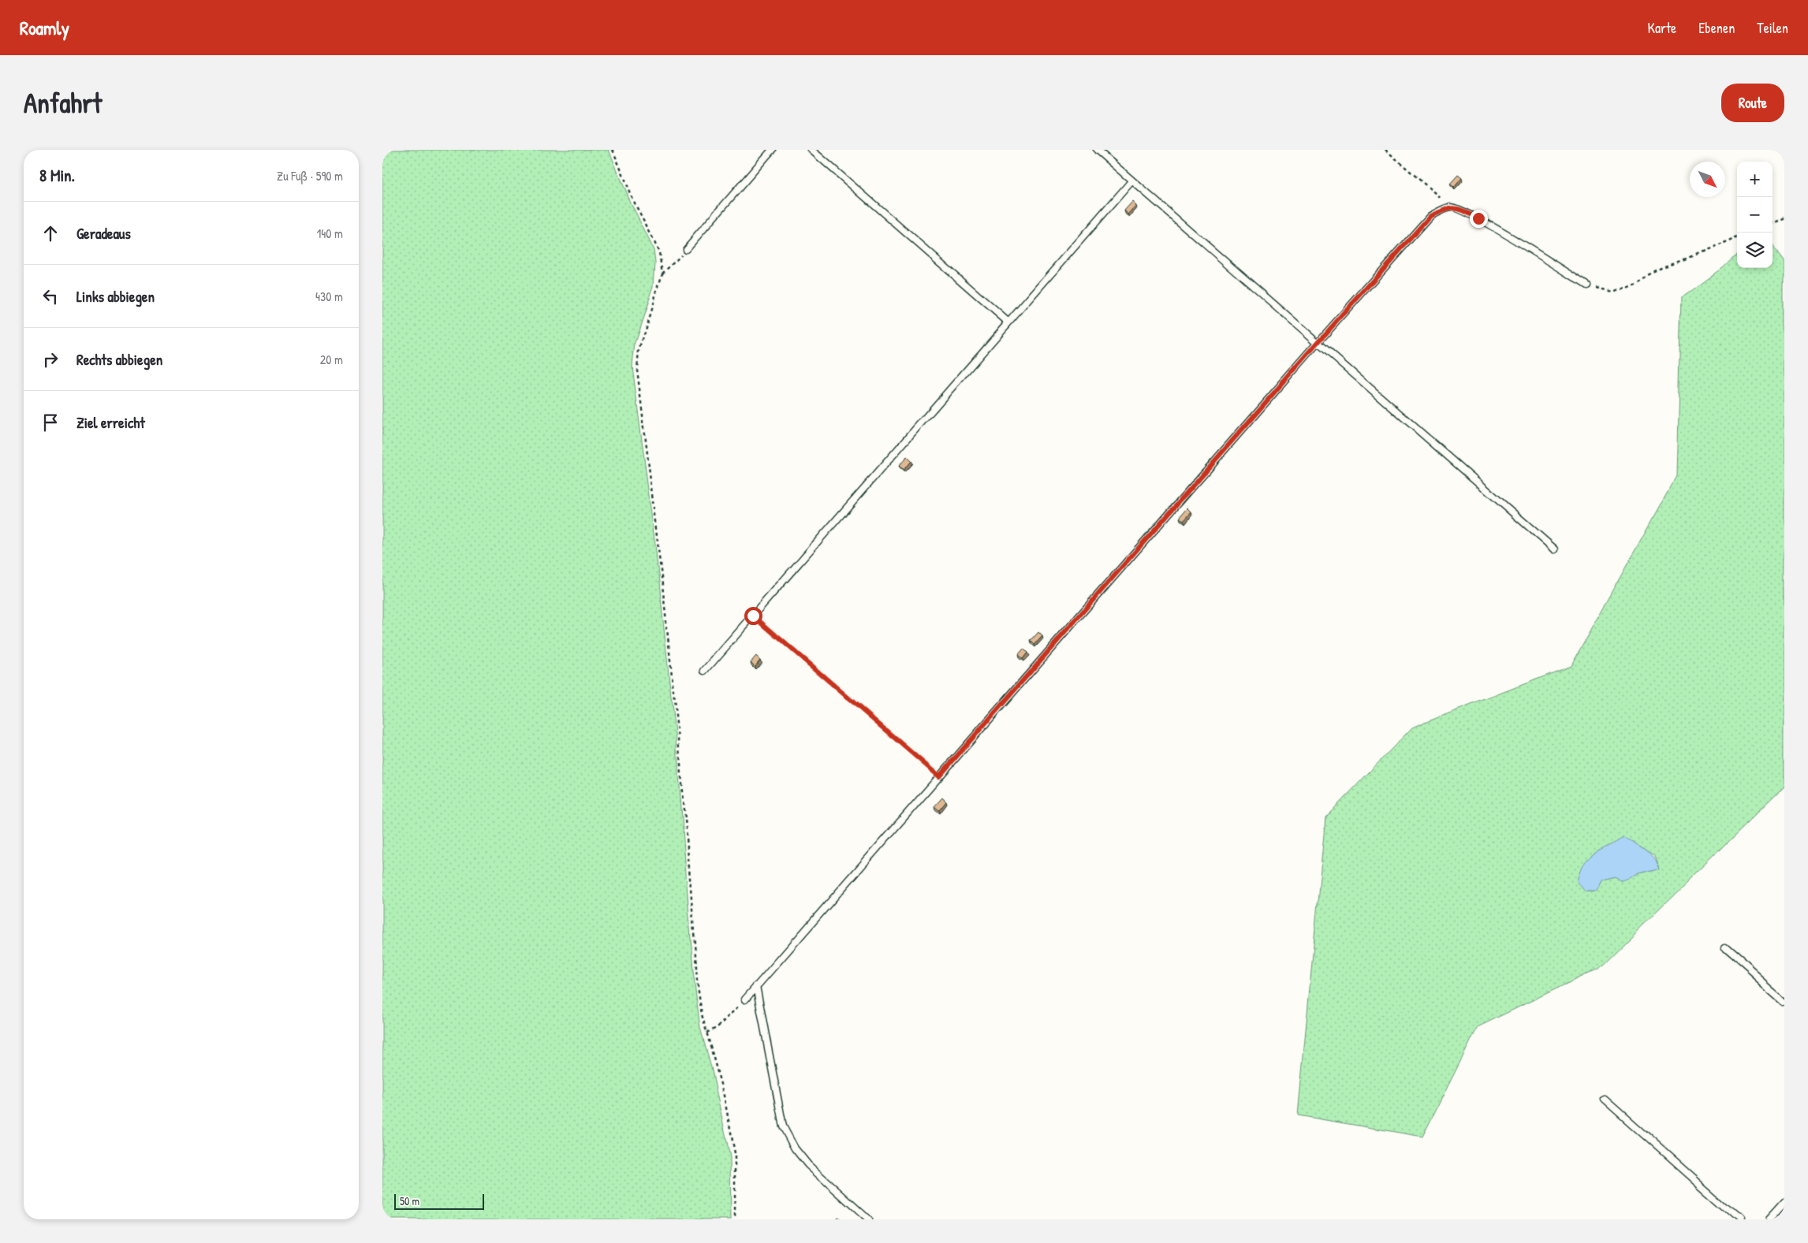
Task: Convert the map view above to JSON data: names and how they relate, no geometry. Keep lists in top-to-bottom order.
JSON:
{
  "scale_bar": "50 m",
  "north": "bottom right",
  "page": {
    "header": "Roamly",
    "nav": ["Karte", "Ebenen", "Teilen"],
    "buttons": "Route",
    "title": "Anfahrt",
    "heading": ["8 Min.", "Zu Fuß · 590 m"],
    "map_buttons": ["+", "−"],
    "list": [
      ["Geradeaus", "140 m"],
      ["Links abbiegen", "430 m"],
      ["Rechts abbiegen", "20 m"],
      "Ziel erreicht"
    ],
    "scale": "50 m"
  }
}
